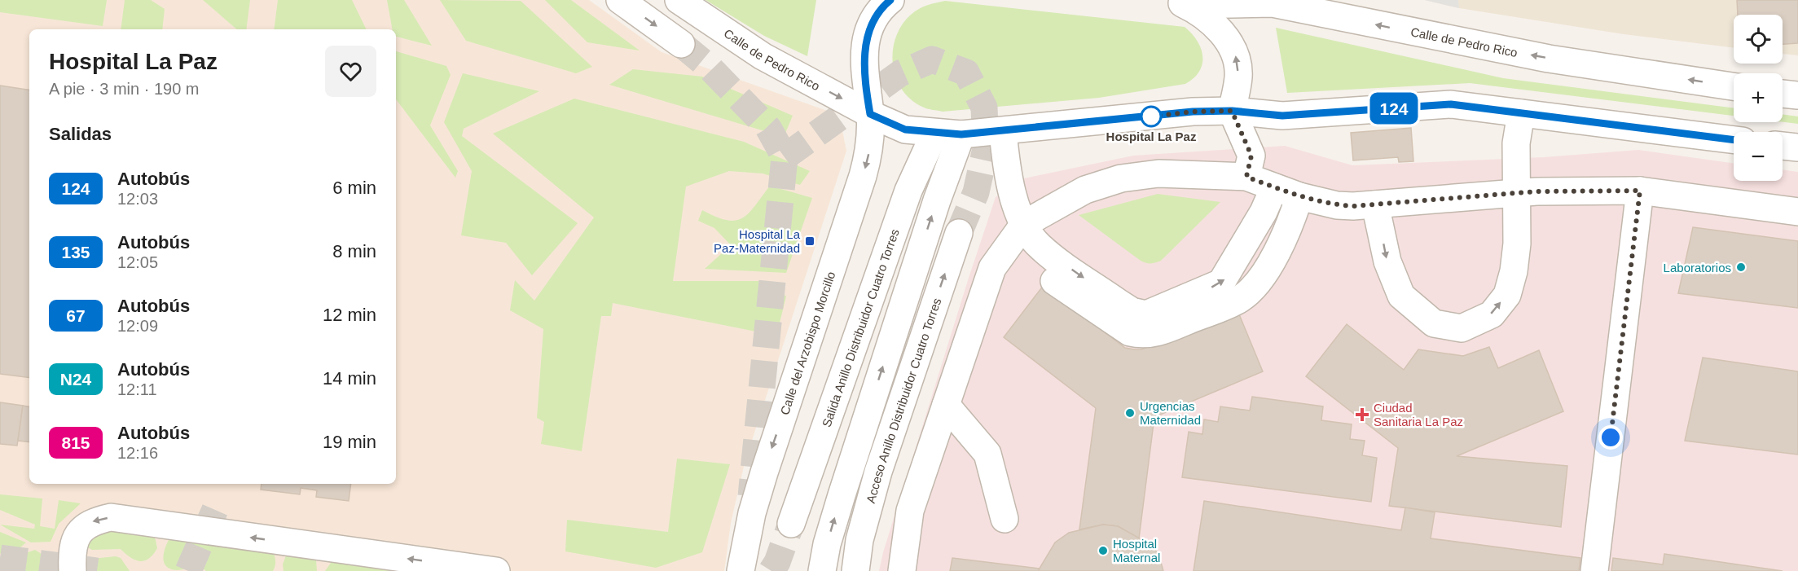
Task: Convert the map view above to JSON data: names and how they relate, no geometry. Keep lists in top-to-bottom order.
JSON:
{
  "streets": {
    "street": [
      "Calle de Pedro Rico",
      "Salida Anillo Distribuidor Cuatro Torres",
      "Calle del Arzobispo Morcillo",
      "Acceso Anillo Distribuidor Cuatro Torres"
    ]
  },
  "crossings": [
    ["Calle de Pedro Rico", "Salida Anillo Distribuidor Cuatro Torres"],
    ["Calle de Pedro Rico", "Calle del Arzobispo Morcillo"]
  ],
  "places": {
    "other": [
      "Hospital La Paz",
      "Laboratorios",
      "Urgencias Maternidad",
      "Hospital Maternal"
    ],
    "transit": ["Hospital La Paz-Maternidad"],
    "health": ["Ciudad Sanitaria La Paz"]
  },
  "lines": ["bus line 124"],
  "page": {
    "on_map": "124",
    "map_buttons": ["+", "−"],
    "heading": [
      ["Hospital La Paz", "A pie · 3 min · 190 m"],
      "Salidas"
    ],
    "list": [
      {
        "mark": "124",
        "name": "Autobús",
        "note": "12:03",
        "value": "6 min"
      },
      {
        "mark": "135",
        "name": "Autobús",
        "note": "12:05",
        "value": "8 min"
      },
      {
        "mark": "67",
        "name": "Autobús",
        "note": "12:09",
        "value": "12 min"
      },
      {
        "mark": "N24",
        "name": "Autobús",
        "note": "12:11",
        "value": "14 min"
      },
      {
        "mark": "815",
        "name": "Autobús",
        "note": "12:16",
        "value": "19 min"
      }
    ]
  }
}
